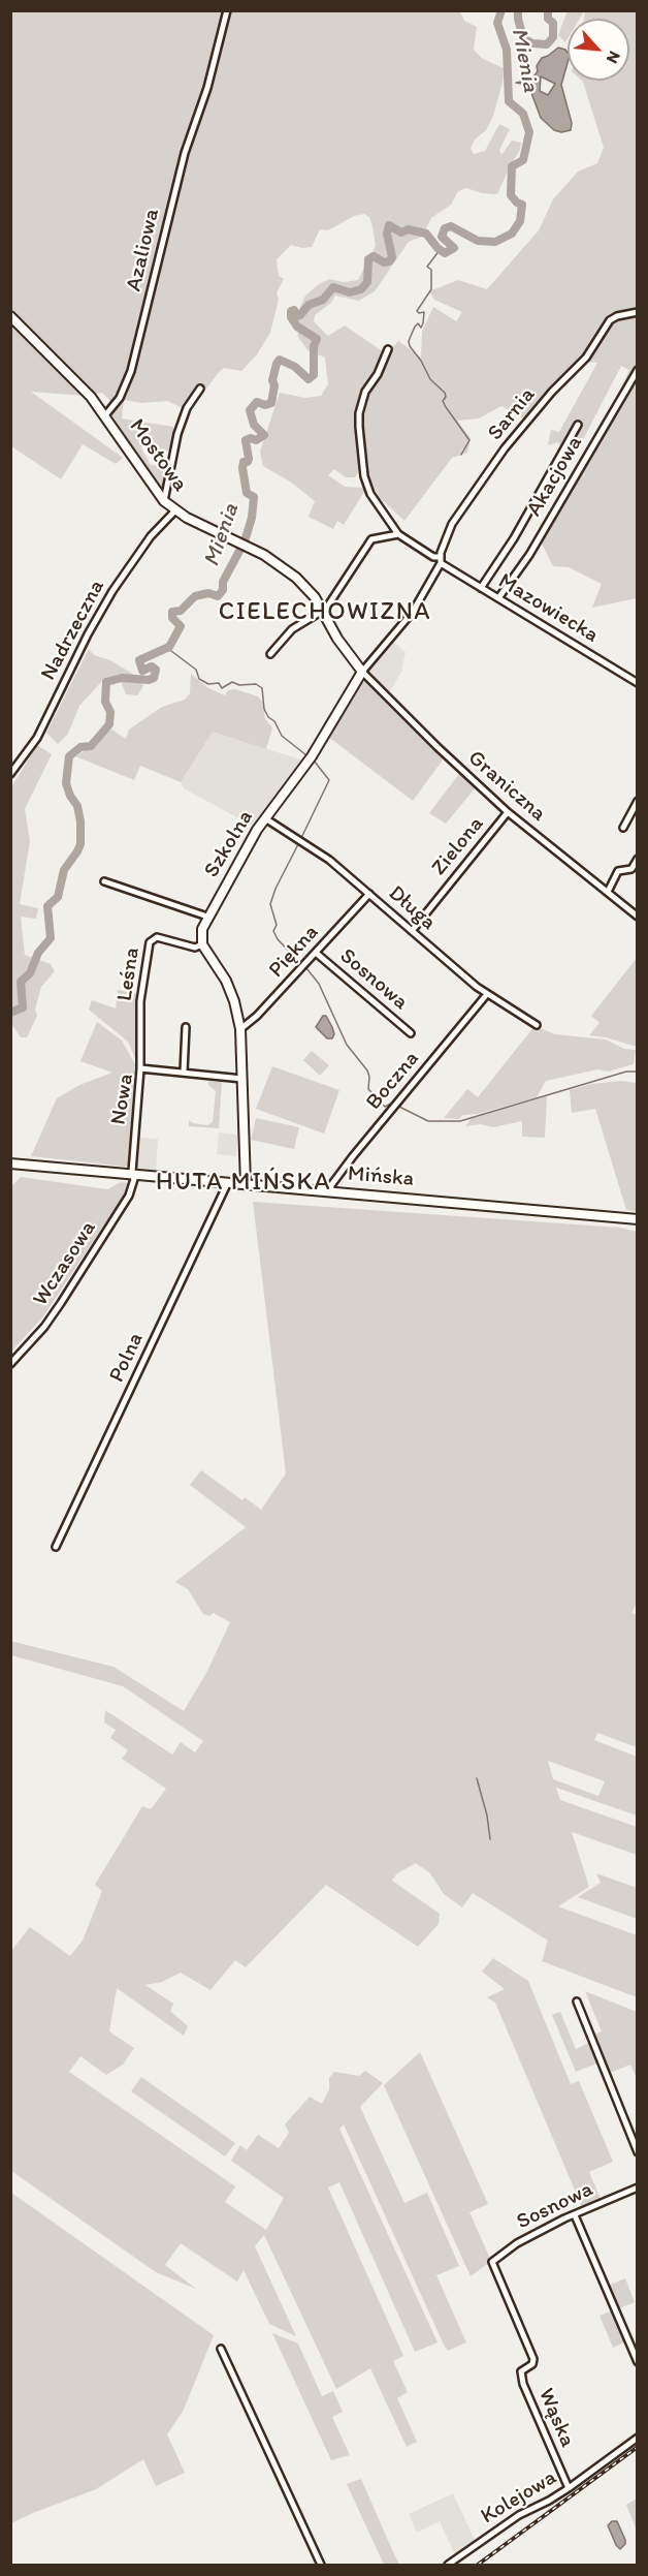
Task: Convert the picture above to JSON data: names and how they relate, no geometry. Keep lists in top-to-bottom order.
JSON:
{
  "streets": {
    "street": [
      "Azaliowa",
      "Sarnia",
      "Mostowa",
      "Akacjowa",
      "Mazowiecka",
      "Nadrzeczna",
      "Graniczna",
      "Szkolna",
      "Zielona",
      "Długa",
      "Piękna",
      "Leśna",
      "Sosnowa",
      "Boczna",
      "Nowa",
      "Mińska",
      "Wczasowa",
      "Polna",
      "Wąska",
      "Kolejowa"
    ]
  },
  "crossings": [
    ["Azaliowa", "Mostowa"],
    ["Sarnia", "Mazowiecka"],
    ["Sarnia", "Szkolna"],
    ["Mostowa", "Nadrzeczna"],
    ["Mostowa", "Graniczna"],
    ["Mostowa", "Szkolna"],
    ["Akacjowa", "Mazowiecka"],
    ["Mazowiecka", "Szkolna"],
    ["Graniczna", "Szkolna"],
    ["Graniczna", "Zielona"],
    ["Szkolna", "Długa"],
    ["Szkolna", "Leśna"],
    ["Zielona", "Długa"],
    ["Długa", "Piękna"],
    ["Długa", "Boczna"],
    ["Piękna", "Sosnowa"],
    ["Leśna", "Nowa"],
    ["Sosnowa", "Wąska"],
    ["Boczna", "Mińska"],
    ["Nowa", "Mińska"],
    ["Nowa", "Wczasowa"],
    ["Mińska", "Wczasowa"],
    ["Mińska", "Polna"],
    ["Wąska", "Kolejowa"]
  ],
  "districts": ["CIELECHOWIZNA", "HUTA MIŃSKA"],
  "water": ["Mienia"],
  "north": "bottom right"
}
